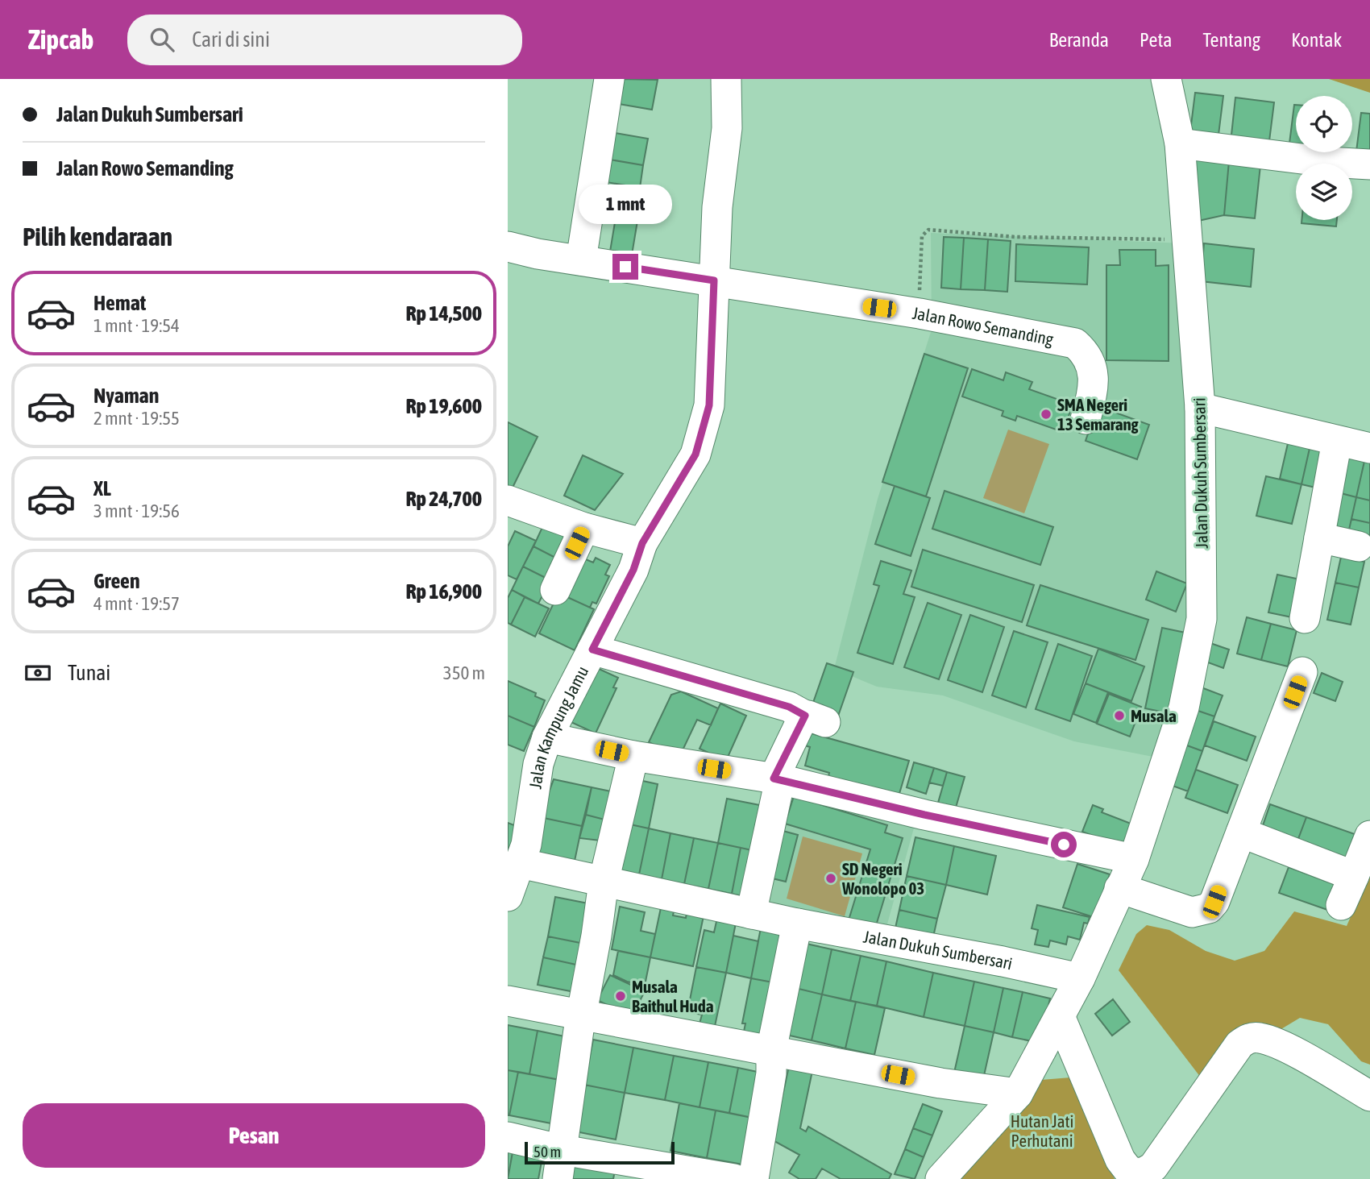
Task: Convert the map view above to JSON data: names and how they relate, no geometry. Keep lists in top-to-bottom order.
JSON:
{
  "streets": {
    "street": ["Jalan Rowo Semanding", "Jalan Dukuh Sumbersari", "Jalan Kampung Jamu"]
  },
  "crossings": [
    ["Jalan Rowo Semanding", "Jalan Kampung Jamu"],
    ["Jalan Dukuh Sumbersari", "Jalan Kampung Jamu"]
  ],
  "parks": ["Hutan Jati Perhutani"],
  "places": [
    "SMA Negeri 13 Semarang",
    "Musala",
    "SD Negeri Wonolopo 03",
    "Musala Baithul Huda"
  ],
  "scale_bar": "50 m",
  "page": {
    "header": "Zipcab",
    "search": "Cari di sini",
    "nav": [
      "Beranda",
      "Peta",
      "Tentang",
      "Kontak"
    ],
    "banner": ["Jalan Dukuh Sumbersari", "Jalan Rowo Semanding"],
    "bubble": "1 mnt",
    "heading": "Pilih kendaraan",
    "list": [
      {
        "name": "Hemat",
        "note": "1 mnt · 19:54",
        "value": "Rp 14,500"
      },
      {
        "name": "Nyaman",
        "note": "2 mnt · 19:55",
        "value": "Rp 19,600"
      },
      {
        "name": "XL",
        "note": "3 mnt · 19:56",
        "value": "Rp 24,700"
      },
      {
        "name": "Green",
        "note": "4 mnt · 19:57",
        "value": "Rp 16,900"
      }
    ],
    "pay": ["Tunai", "350 m"],
    "buttons": "Pesan",
    "scale": "50 m"
  }
}
